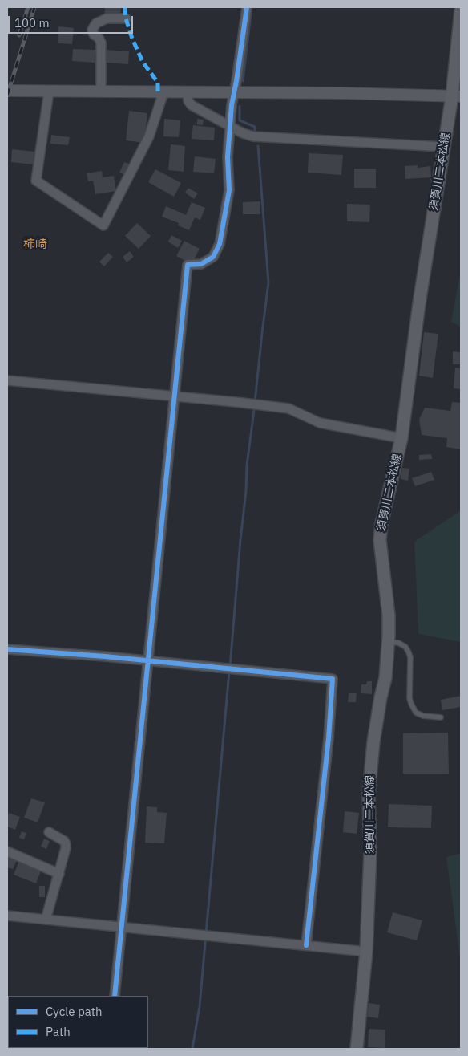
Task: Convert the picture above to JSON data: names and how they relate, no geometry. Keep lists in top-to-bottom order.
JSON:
{
  "streets": {
    "main road": ["須賀川二本松線"]
  },
  "districts": ["柿崎"],
  "legend": ["Cycle path", "Path"],
  "scale_bar": "100 m"
}
